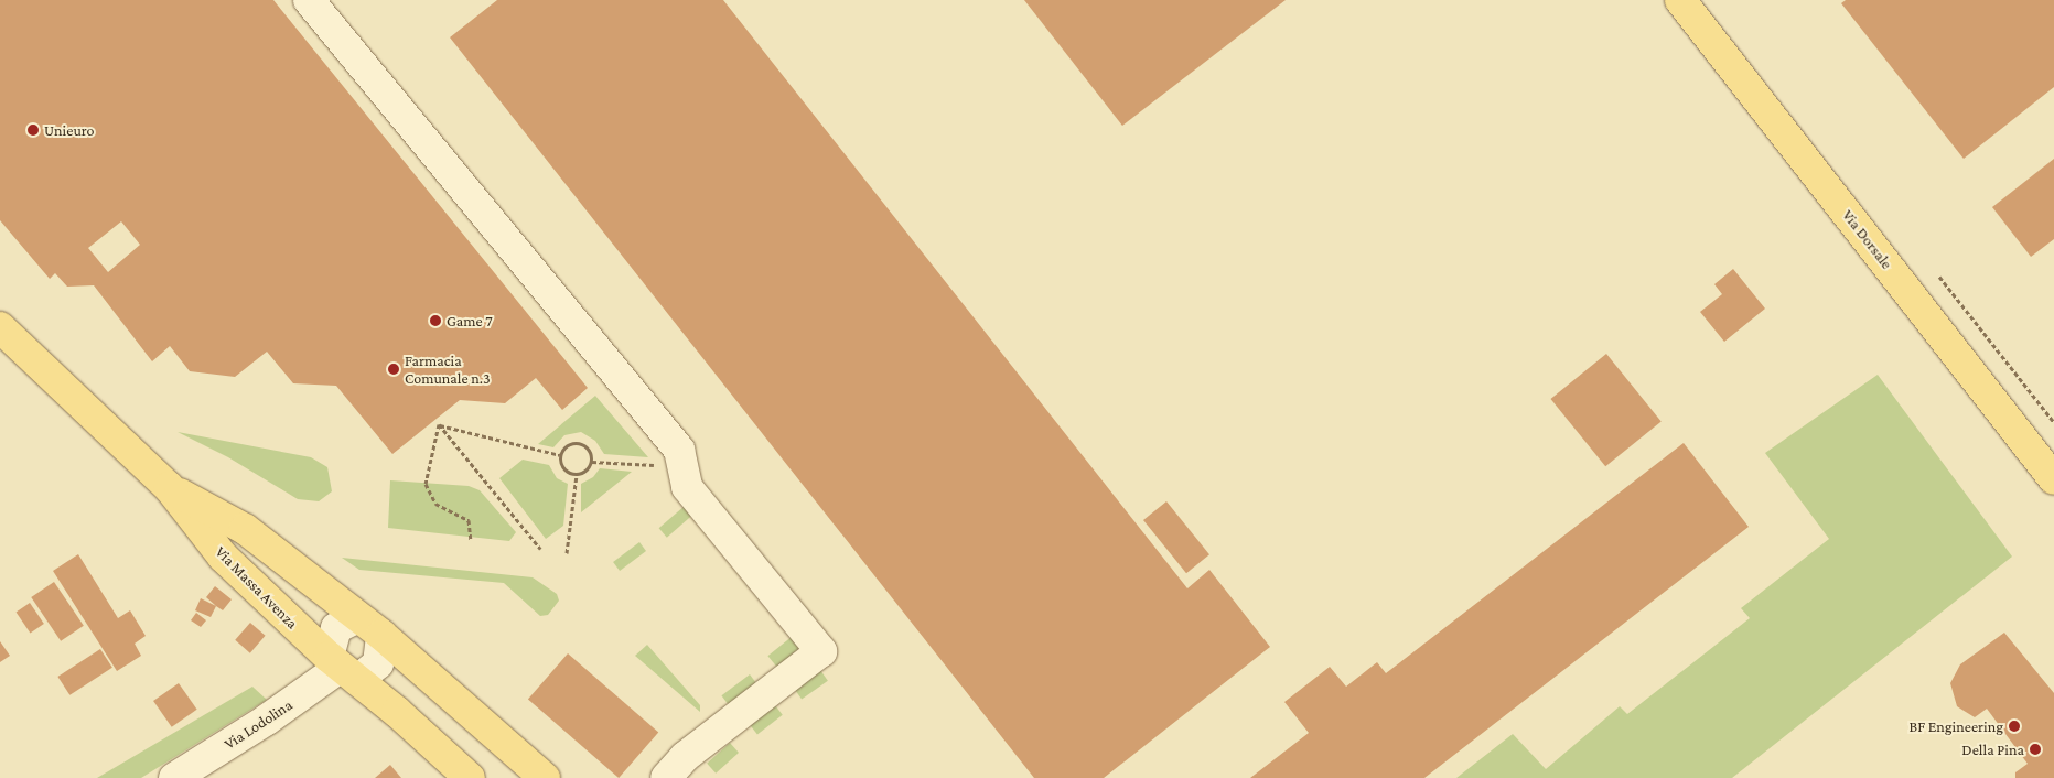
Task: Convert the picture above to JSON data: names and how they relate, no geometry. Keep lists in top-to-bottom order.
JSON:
{
  "streets": {
    "main road": ["Via Dorsale", "Via Massa Avenza"],
    "street": ["Via Lodolina"]
  },
  "crossings": [
    ["Via Massa Avenza", "Via Lodolina"]
  ],
  "places": [
    "Unieuro",
    "Game 7",
    "Farmacia Comunale n.3",
    "BF Engineering",
    "Della Pina"
  ]
}
